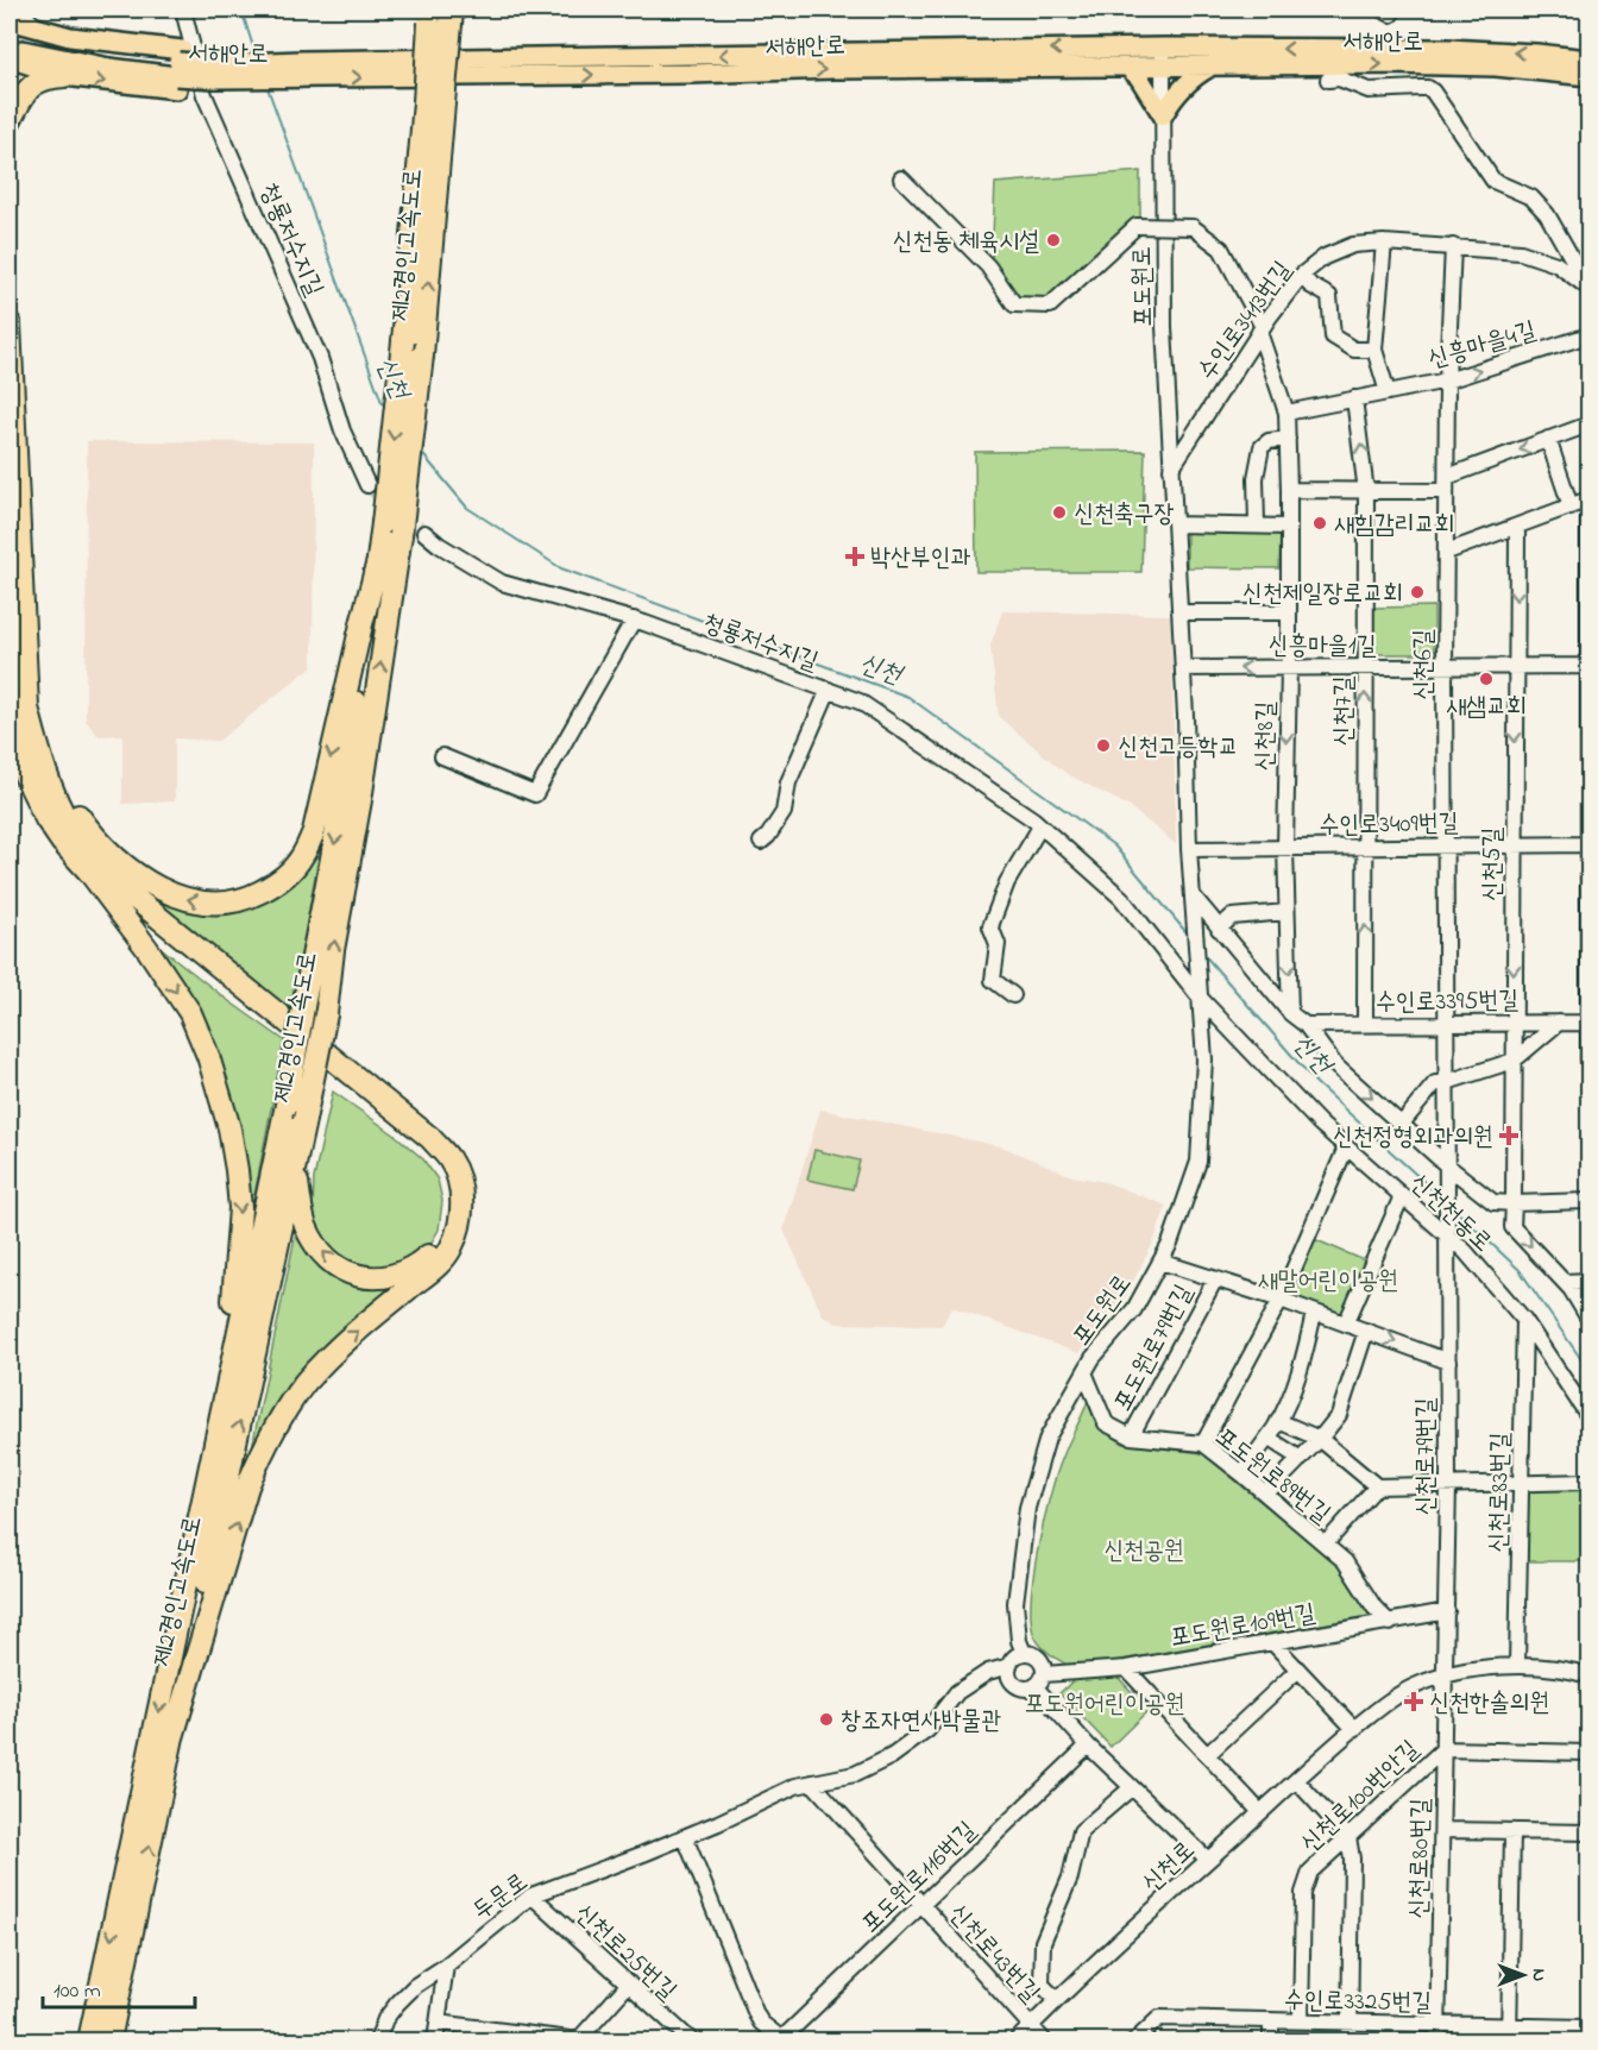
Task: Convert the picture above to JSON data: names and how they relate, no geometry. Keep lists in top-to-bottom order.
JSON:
{
  "streets": {
    "highway": ["제2경인고속도로"],
    "main road": ["서해안로"],
    "street": [
      "청룡저수지길",
      "포도원로",
      "수인로3413번길",
      "신흥마을4길",
      "신흥마을1길",
      "신천6길",
      "신천7길",
      "신천8길",
      "수인로3409번길",
      "신천5길",
      "수인로3395번길",
      "신천천동로",
      "포도원로79번길",
      "신천로79번길",
      "포도원로89번길",
      "신천로83번길",
      "포도원로109번길",
      "신천로100번안길",
      "신천로80번길",
      "신천로",
      "포도원로116번길",
      "두문로",
      "신천로25번길",
      "신천로43번길",
      "수인로3325번길"
    ]
  },
  "crossings": [
    ["서해안로", "포도원로"],
    ["청룡저수지길", "포도원로"],
    ["청룡저수지길", "신천천동로"],
    ["포도원로", "수인로3413번길"],
    ["포도원로", "신흥마을1길"],
    ["포도원로", "수인로3409번길"],
    ["포도원로", "신천천동로"],
    ["포도원로", "포도원로79번길"],
    ["포도원로", "포도원로109번길"],
    ["포도원로", "두문로"],
    ["수인로3413번길", "신천6길"],
    ["수인로3413번길", "신천8길"],
    ["신흥마을4길", "신천6길"],
    ["신흥마을4길", "신천7길"],
    ["신흥마을4길", "신천8길"],
    ["신흥마을1길", "신천6길"],
    ["신흥마을1길", "신천7길"],
    ["신흥마을1길", "신천8길"],
    ["신흥마을1길", "신천5길"],
    ["신천6길", "수인로3409번길"],
    ["신천6길", "수인로3395번길"],
    ["신천6길", "신천로79번길"],
    ["신천7길", "수인로3409번길"],
    ["신천7길", "수인로3395번길"],
    ["신천8길", "수인로3409번길"],
    ["수인로3409번길", "신천5길"],
    ["신천5길", "수인로3395번길"],
    ["신천천동로", "신천로79번길"],
    ["신천천동로", "신천로83번길"],
    ["포도원로79번길", "신천로79번길"],
    ["포도원로79번길", "포도원로89번길"],
    ["신천로79번길", "포도원로109번길"],
    ["신천로79번길", "신천로80번길"],
    ["신천로79번길", "신천로"],
    ["포도원로89번길", "포도원로109번길"],
    ["신천로83번길", "신천로"],
    ["포도원로109번길", "두문로"],
    ["신천로100번안길", "신천로80번길"],
    ["신천로100번안길", "수인로3325번길"],
    ["신천로80번길", "신천로"],
    ["신천로80번길", "수인로3325번길"],
    ["신천로", "신천로43번길"],
    ["포도원로116번길", "신천로43번길"],
    ["두문로", "신천로25번길"],
    ["두문로", "신천로43번길"]
  ],
  "one_way": ["신천7길"],
  "water": ["신천"],
  "parks": ["새말어린이공원", "신천공원", "포도원어린이공원"],
  "places": {
    "other": [
      "신천동 체육시설",
      "신천축구장",
      "새힘감리교회",
      "신천제일장로교회",
      "새샘교회",
      "신천고등학교",
      "창조자연사박물관"
    ],
    "health": ["박산부인과", "신천정형외과의원", "신천한솔의원"]
  },
  "scale_bar": "100 m",
  "north": "right"
}
